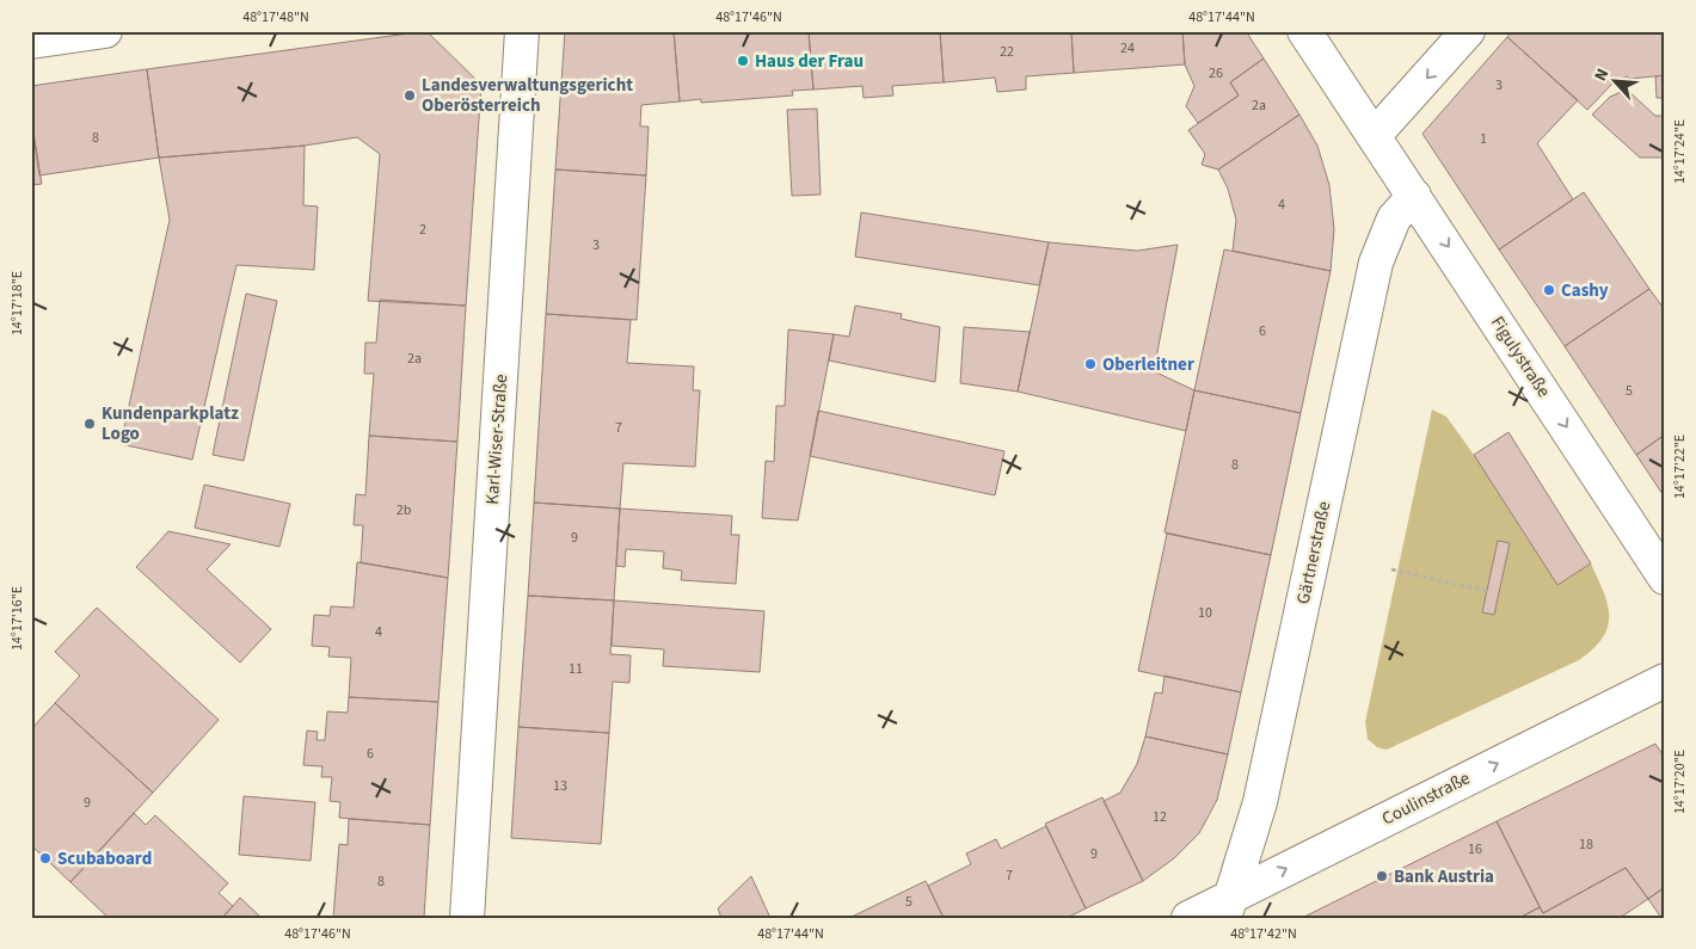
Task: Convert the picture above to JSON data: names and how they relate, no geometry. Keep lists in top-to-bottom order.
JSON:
{
  "streets": {
    "street": [
      "Figulystraße",
      "Karl-Wiser-Straße",
      "Gärtnerstraße",
      "Coulinstraße"
    ]
  },
  "crossings": [
    ["Figulystraße", "Gärtnerstraße"],
    ["Gärtnerstraße", "Coulinstraße"]
  ],
  "one_way": ["Figulystraße", "Coulinstraße"],
  "places": [
    "Haus der Frau",
    "Landesverwaltungsgericht Oberösterreich",
    "Cashy",
    "Oberleitner",
    "Kundenparkplatz Logo",
    "Scubaboard",
    "Bank Austria"
  ],
  "house_numbers": [
    "24",
    "22",
    "26",
    "3",
    "2a",
    "8",
    "1",
    "4",
    "2",
    "3",
    "6",
    "2a",
    "5",
    "7",
    "8",
    "2b",
    "9",
    "10",
    "4",
    "11",
    "6",
    "13",
    "9",
    "12",
    "18",
    "16",
    "9",
    "7",
    "8",
    "5"
  ],
  "north": "top left",
  "coordinates": [
    "48°17'48\"N",
    "48°17'46\"N",
    "48°17'44\"N",
    "14°17'24\"E",
    "14°17'18\"E",
    "14°17'22\"E",
    "14°17'16\"E",
    "14°17'20\"E",
    "48°17'42\"N"
  ]
}
